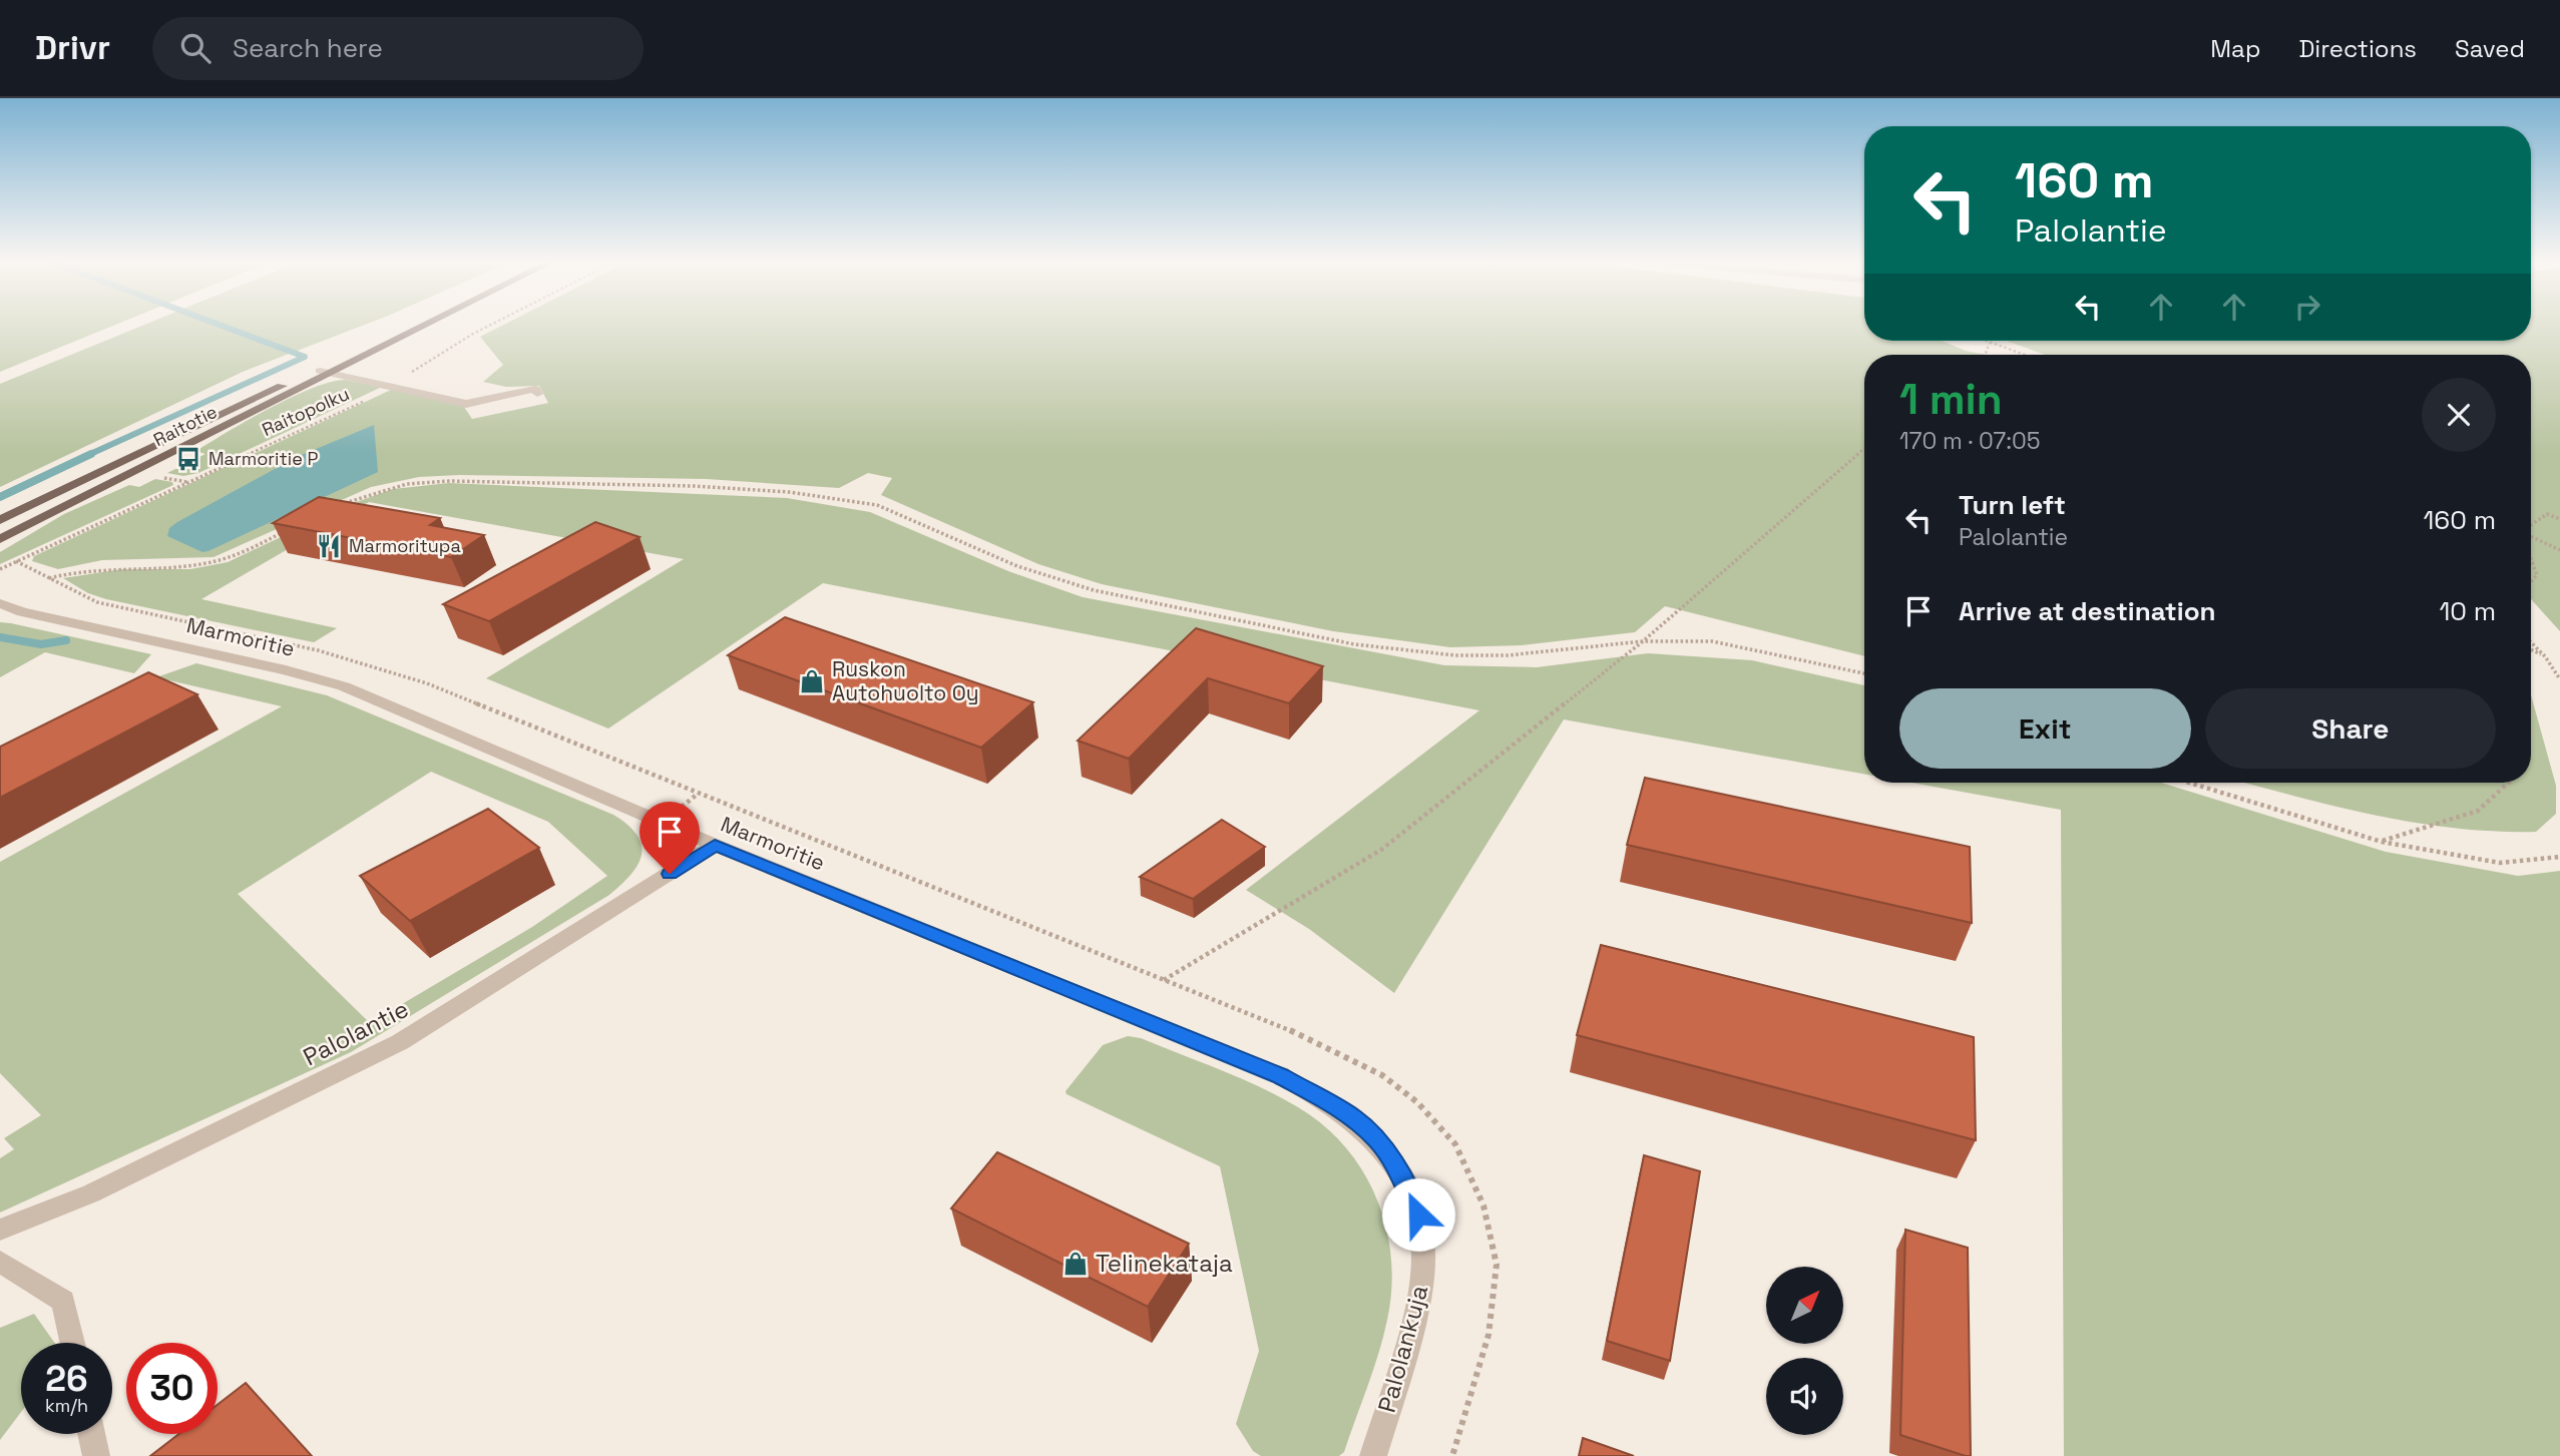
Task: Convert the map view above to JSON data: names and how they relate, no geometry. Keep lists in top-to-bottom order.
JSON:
{
  "streets": {
    "main road": ["Raitotie"],
    "street": ["Marmoritie", "Palolantie", "Palolankuja"],
    "path": ["Raitopolku"]
  },
  "crossings": [
    ["Marmoritie", "Palolantie"],
    ["Marmoritie", "Palolankuja"]
  ],
  "places": {
    "bus stop": ["Marmoritie P"],
    "restaurant": ["Marmoritupa"],
    "shop": ["Ruskon Autohuolto Oy", "Telinekataja"]
  },
  "north": "top right",
  "page": {
    "header": "Drivr",
    "search": "Search here",
    "nav": ["Map", "Directions", "Saved"],
    "turn": ["160 m", "Palolantie"],
    "heading": ["1 min", "170 m · 07:05"],
    "list": [
      {
        "name": "Turn left",
        "note": "Palolantie",
        "value": "160 m"
      },
      {
        "name": "Arrive at destination",
        "value": "10 m"
      }
    ],
    "buttons": ["Exit", "Share"],
    "speed": "26 km/h",
    "limit": "30"
  }
}
